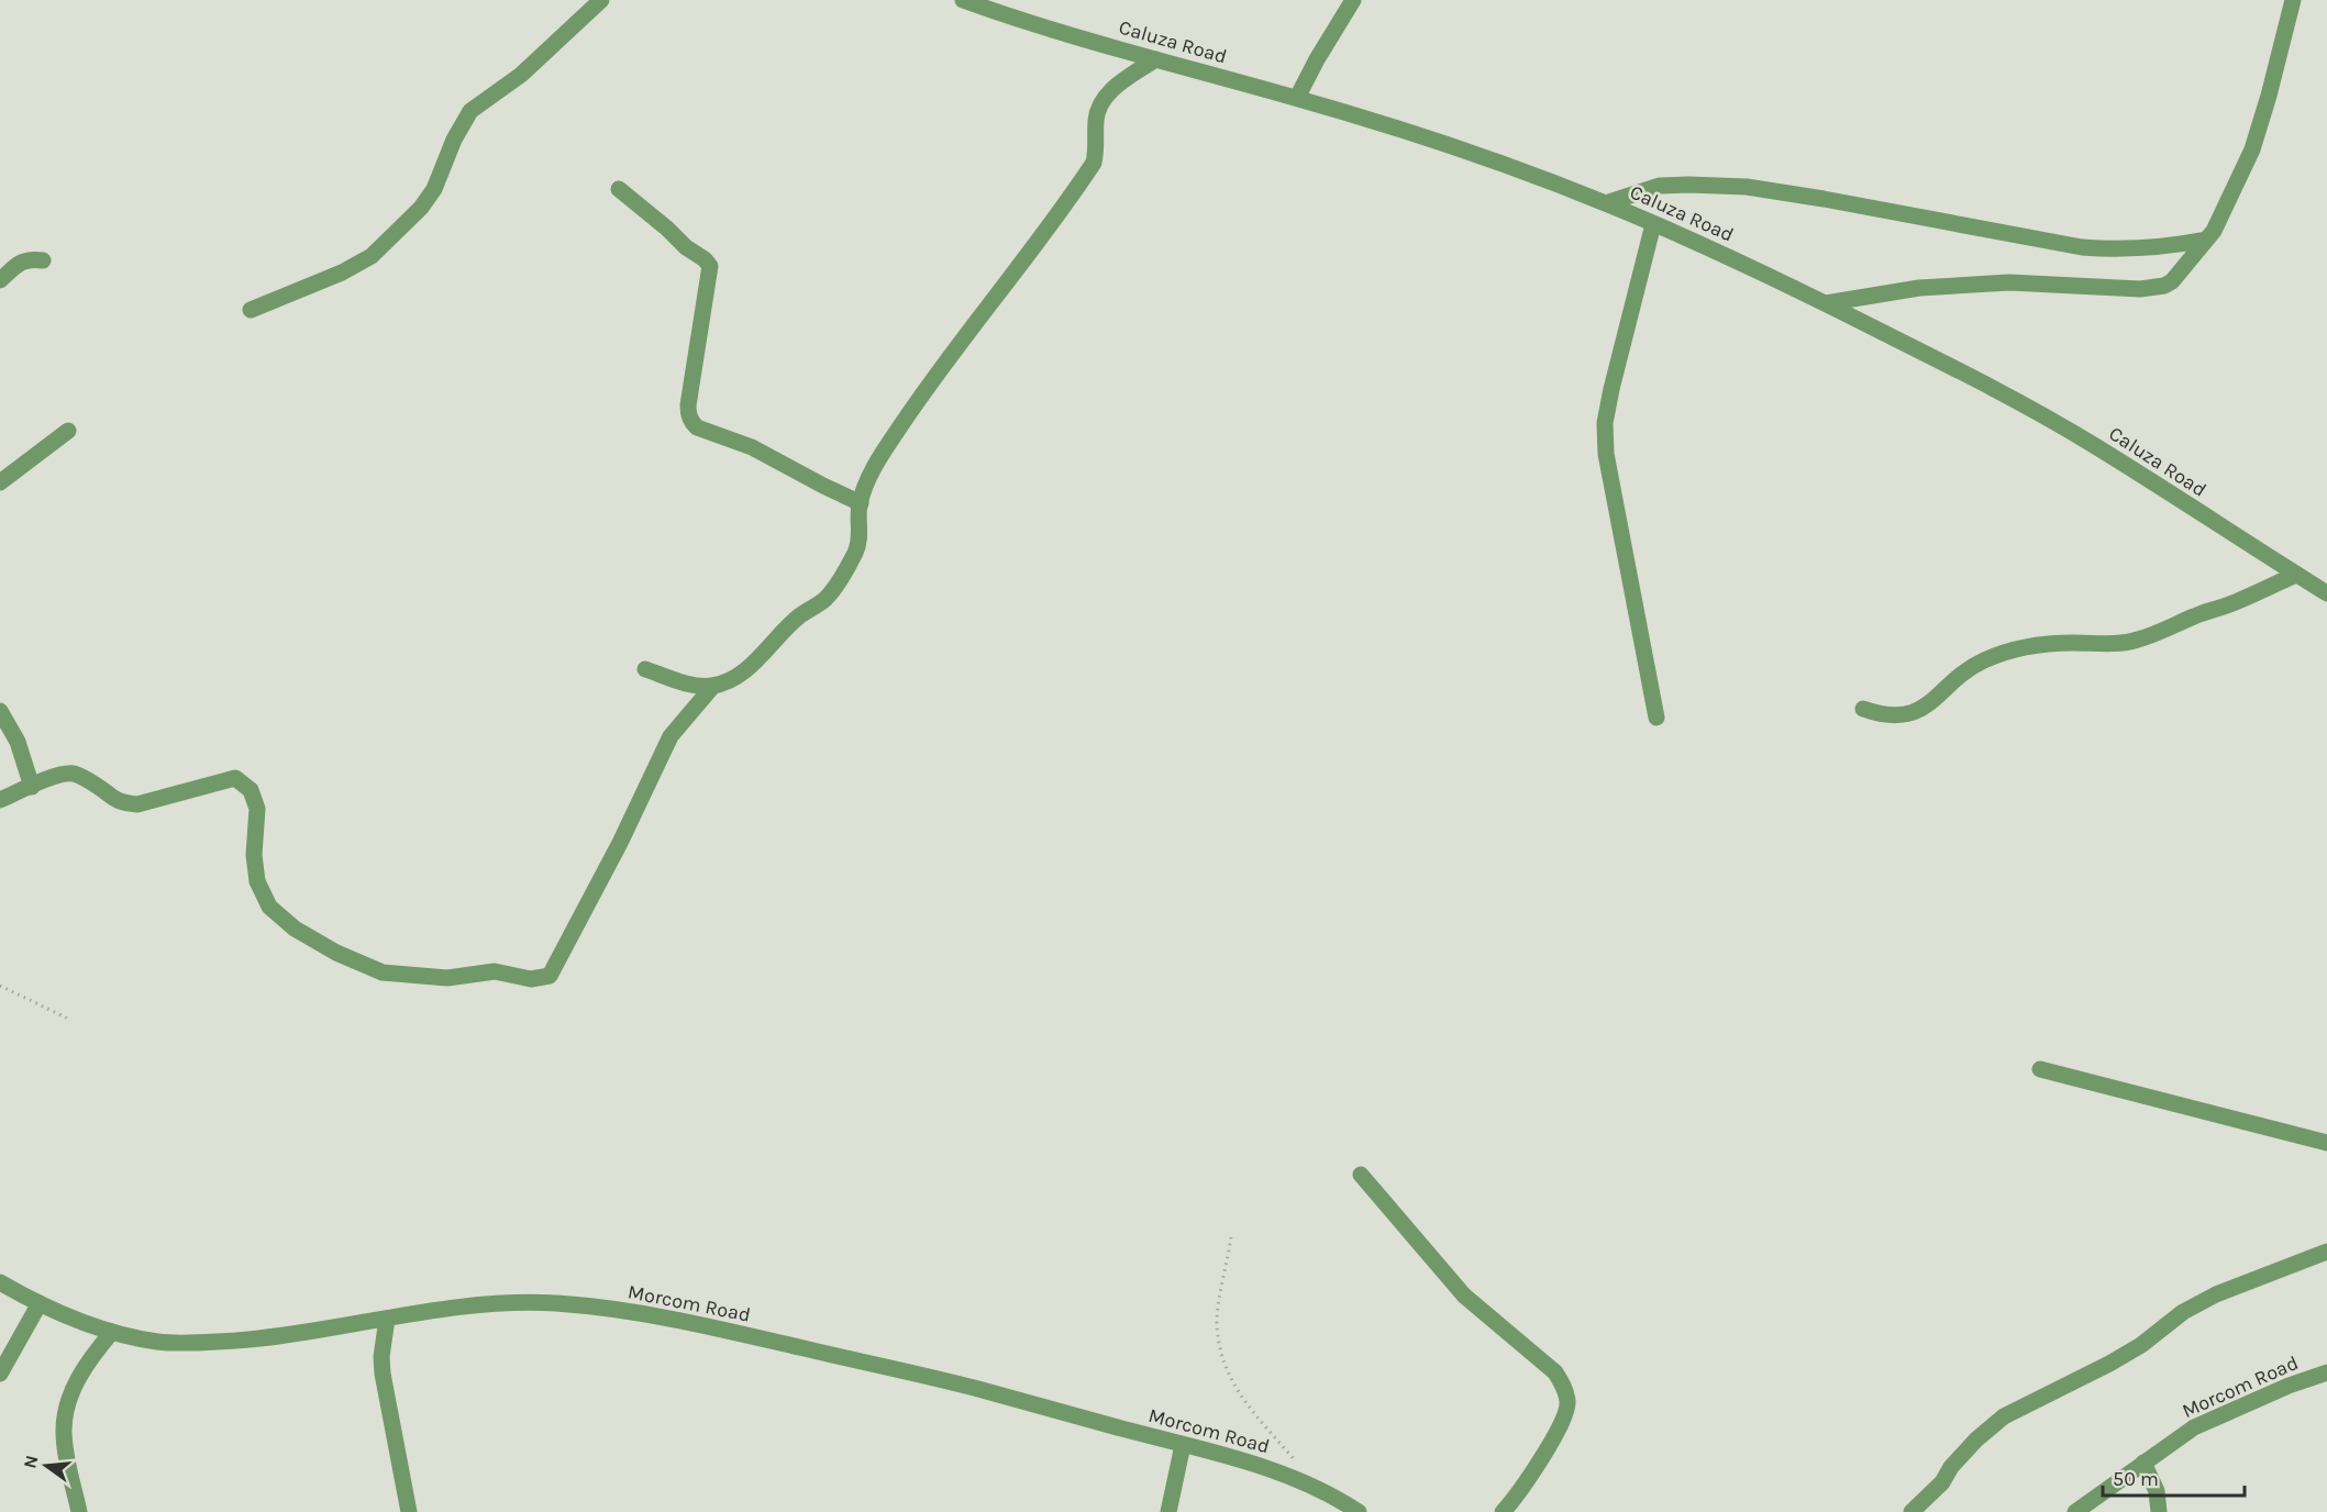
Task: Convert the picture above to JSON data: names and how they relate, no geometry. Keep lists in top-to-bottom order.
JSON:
{
  "streets": {
    "street": ["Caluza Road", "Morcom Road"]
  },
  "scale_bar": "50 m",
  "north": "left"
}
